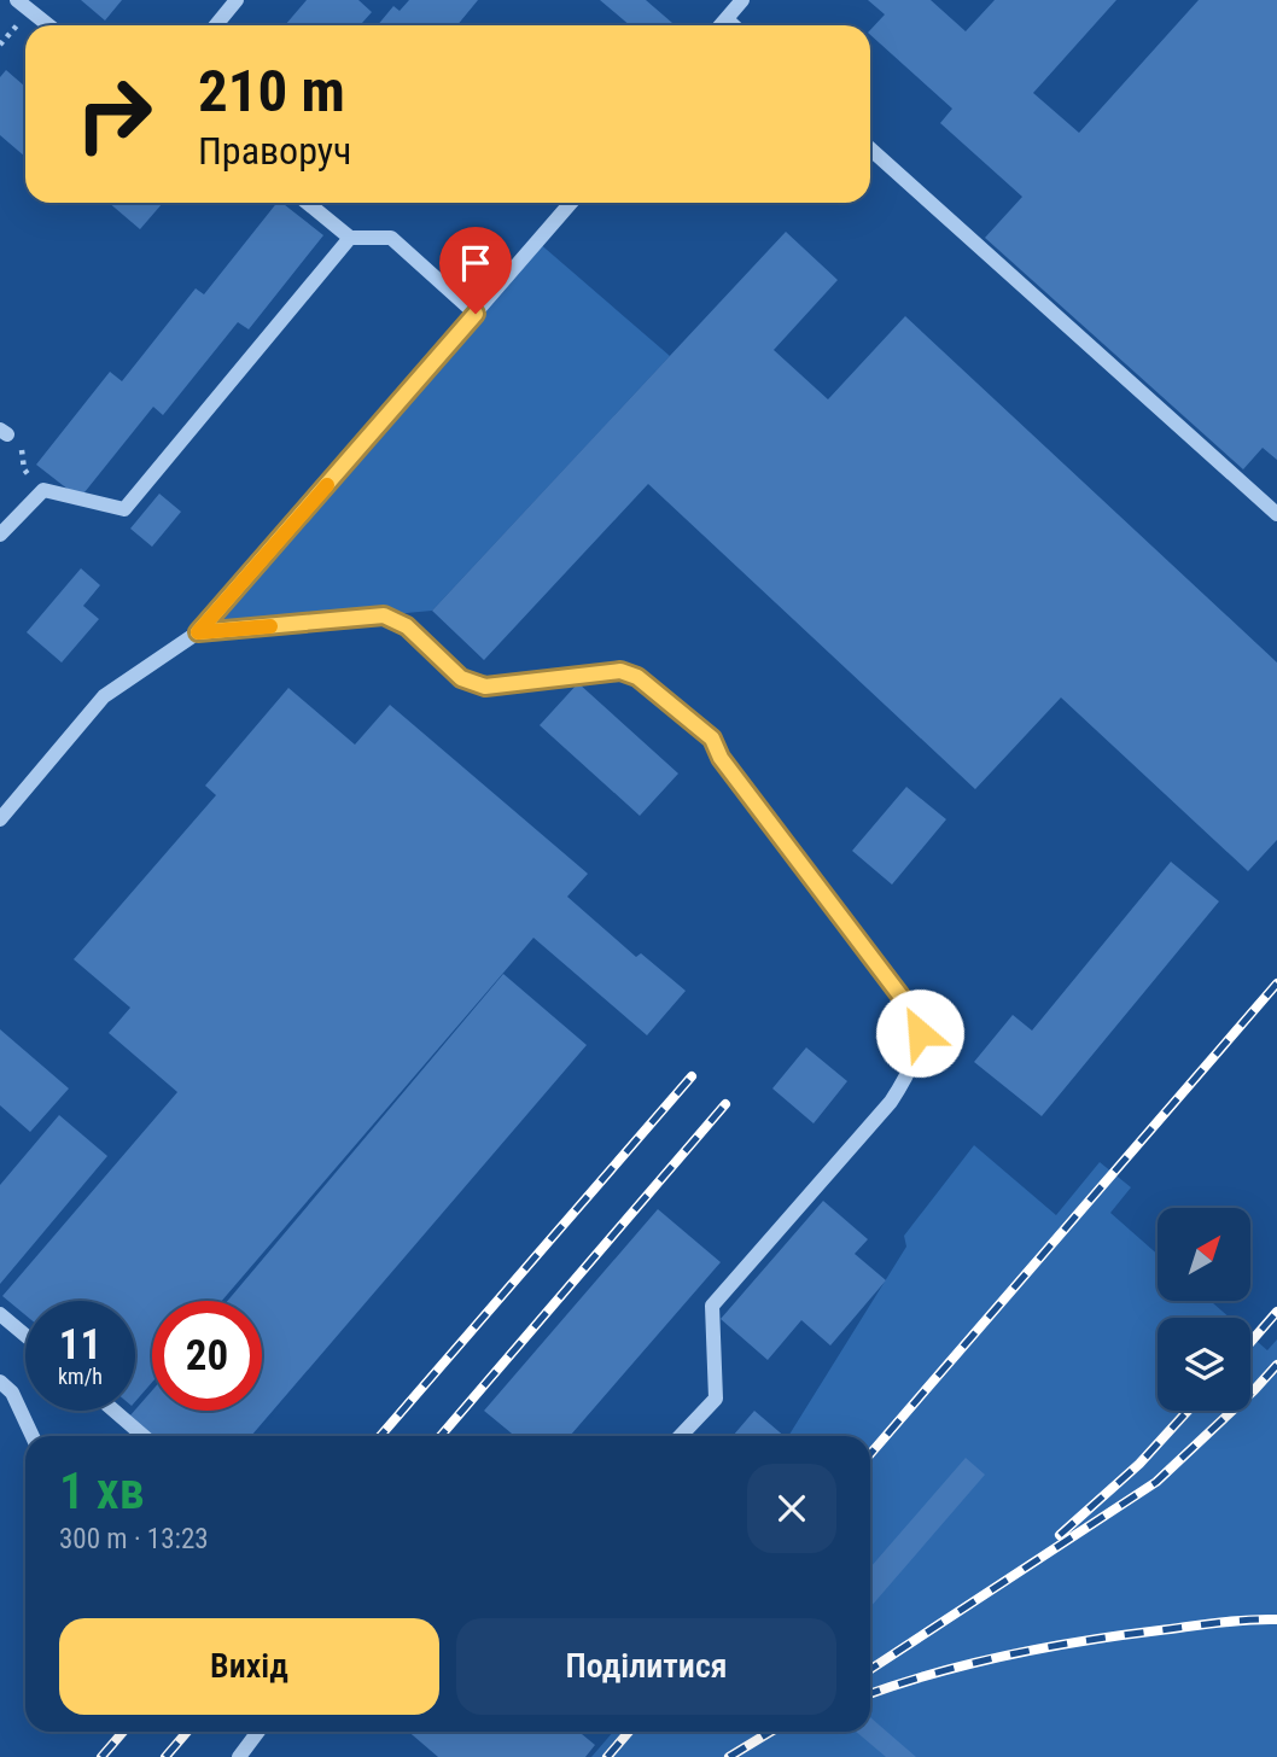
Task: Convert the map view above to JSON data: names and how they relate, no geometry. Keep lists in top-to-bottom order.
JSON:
{
  "north": "top right",
  "page": {
    "turn": ["210 m", "Праворуч"],
    "speed": "11 km/h",
    "limit": "20",
    "heading": ["1 хв", "300 m · 13:23"],
    "buttons": ["Вихід", "Поділитися"]
  }
}
